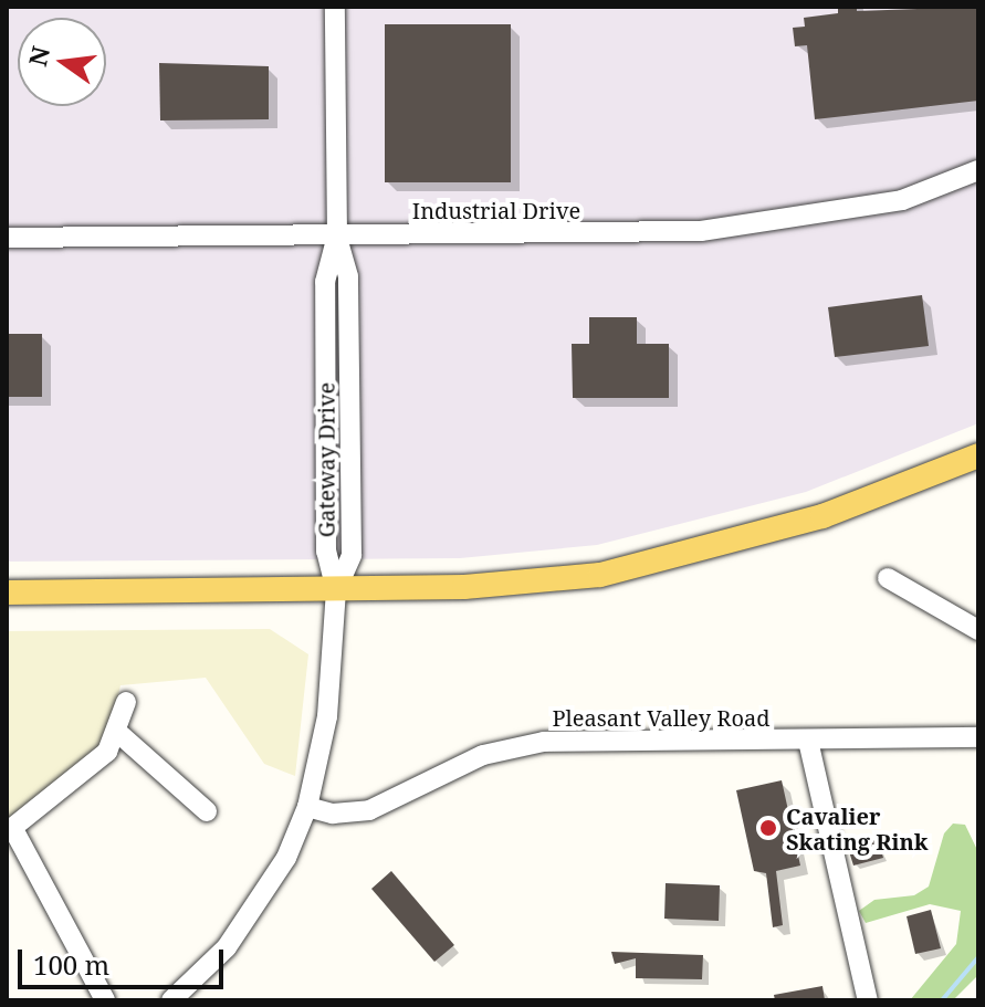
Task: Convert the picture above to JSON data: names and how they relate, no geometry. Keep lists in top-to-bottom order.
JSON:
{
  "streets": {
    "street": ["Industrial Drive", "Gateway Drive", "Pleasant Valley Road"]
  },
  "crossings": [
    ["Industrial Drive", "Gateway Drive"]
  ],
  "places": ["Cavalier Skating Rink"],
  "scale_bar": "100 m",
  "north": "left"
}
